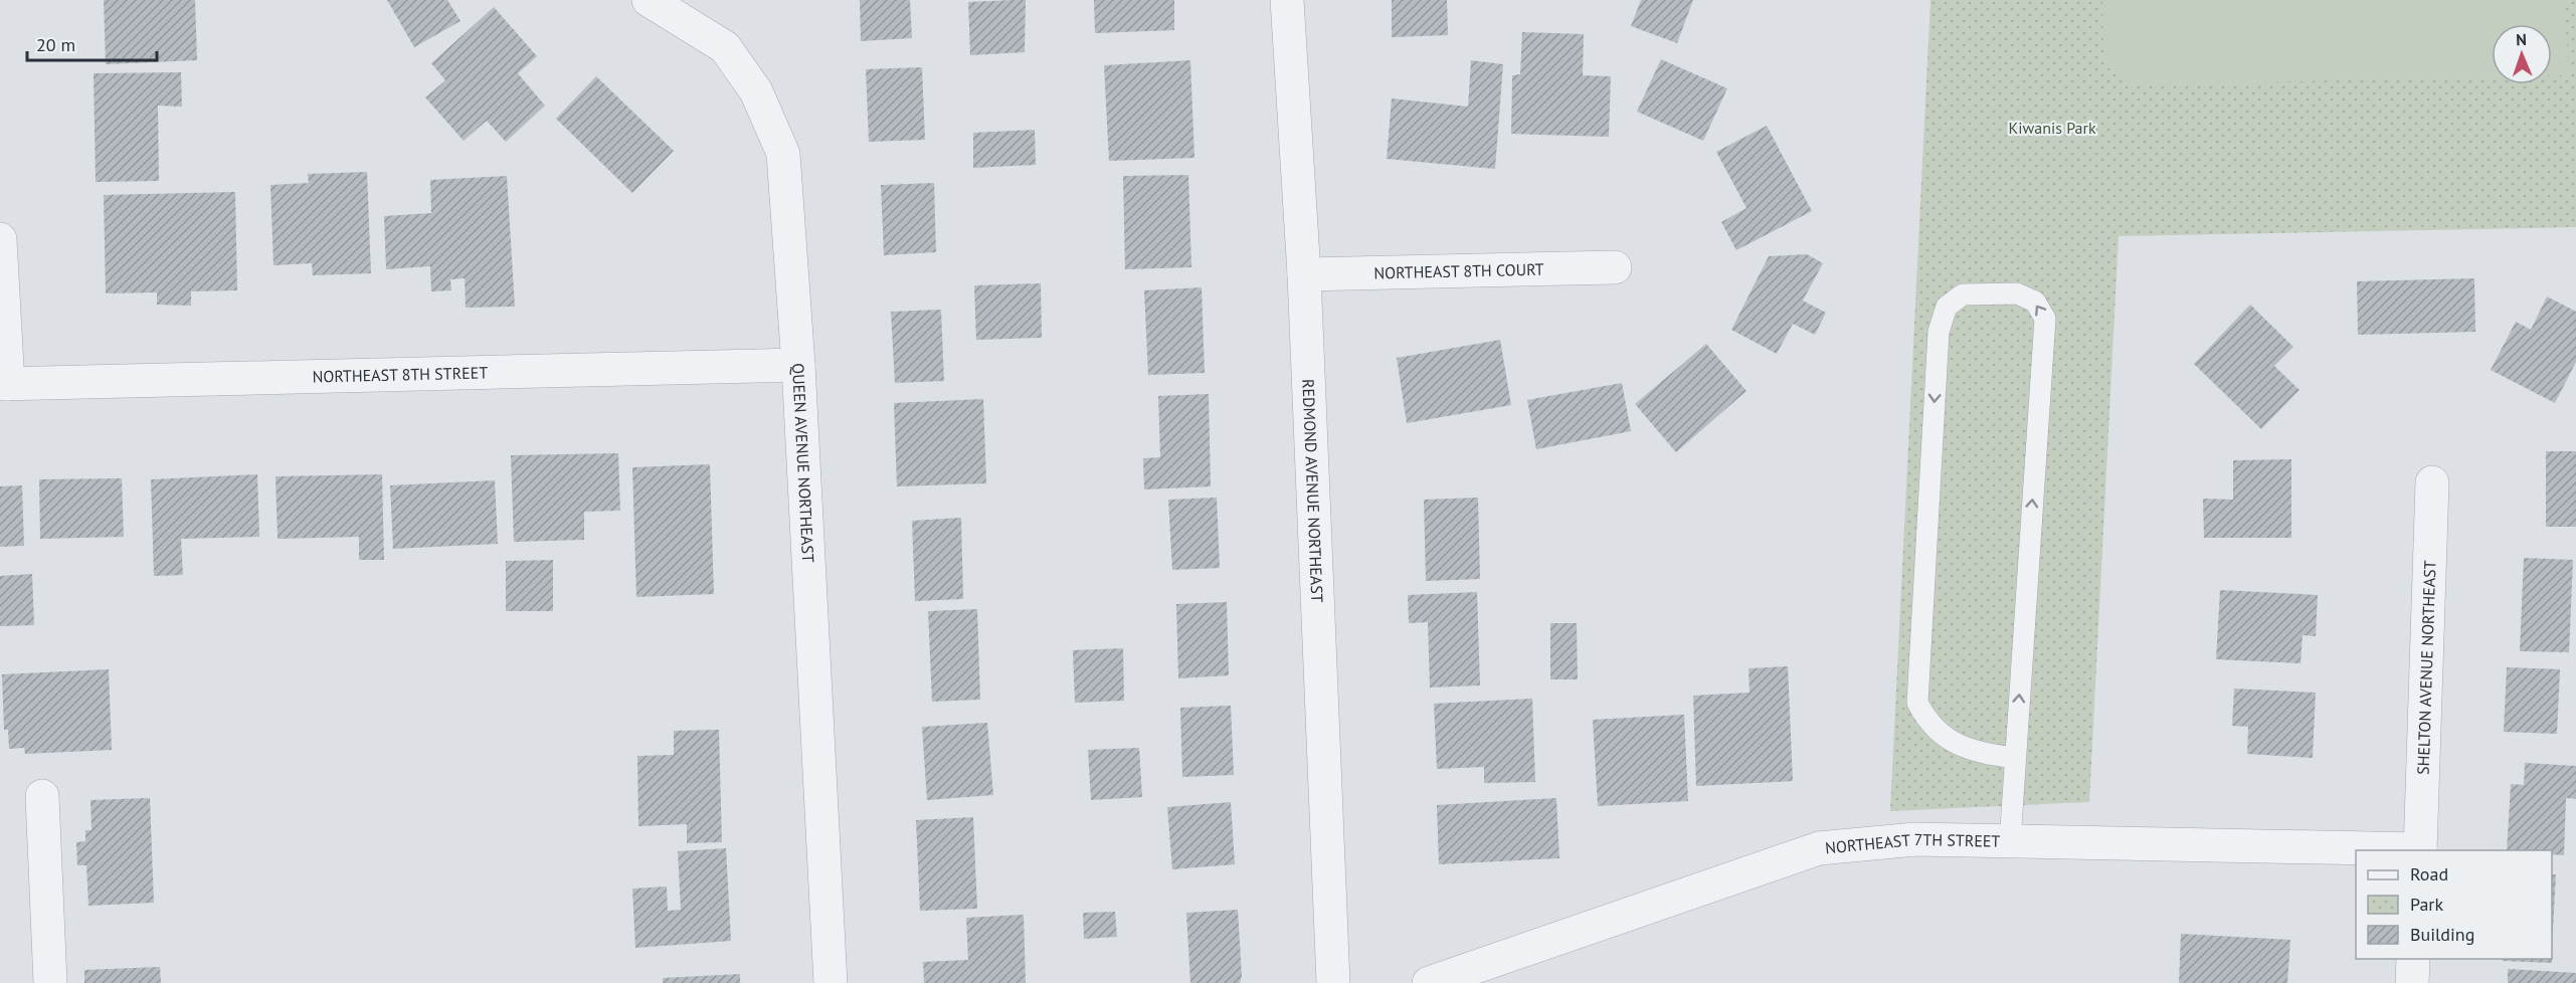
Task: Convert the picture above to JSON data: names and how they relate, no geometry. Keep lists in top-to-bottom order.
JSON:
{
  "streets": {
    "street": [
      "NORTHEAST 8TH COURT",
      "NORTHEAST 8TH STREET",
      "QUEEN AVENUE NORTHEAST",
      "REDMOND AVENUE NORTHEAST",
      "SHELTON AVENUE NORTHEAST",
      "NORTHEAST 7TH STREET"
    ]
  },
  "crossings": [
    ["NORTHEAST 8TH COURT", "REDMOND AVENUE NORTHEAST"],
    ["NORTHEAST 8TH STREET", "QUEEN AVENUE NORTHEAST"],
    ["SHELTON AVENUE NORTHEAST", "NORTHEAST 7TH STREET"]
  ],
  "parks": ["Kiwanis Park"],
  "legend": ["Road", "Park", "Building"],
  "scale_bar": "20 m",
  "north": "top"
}
